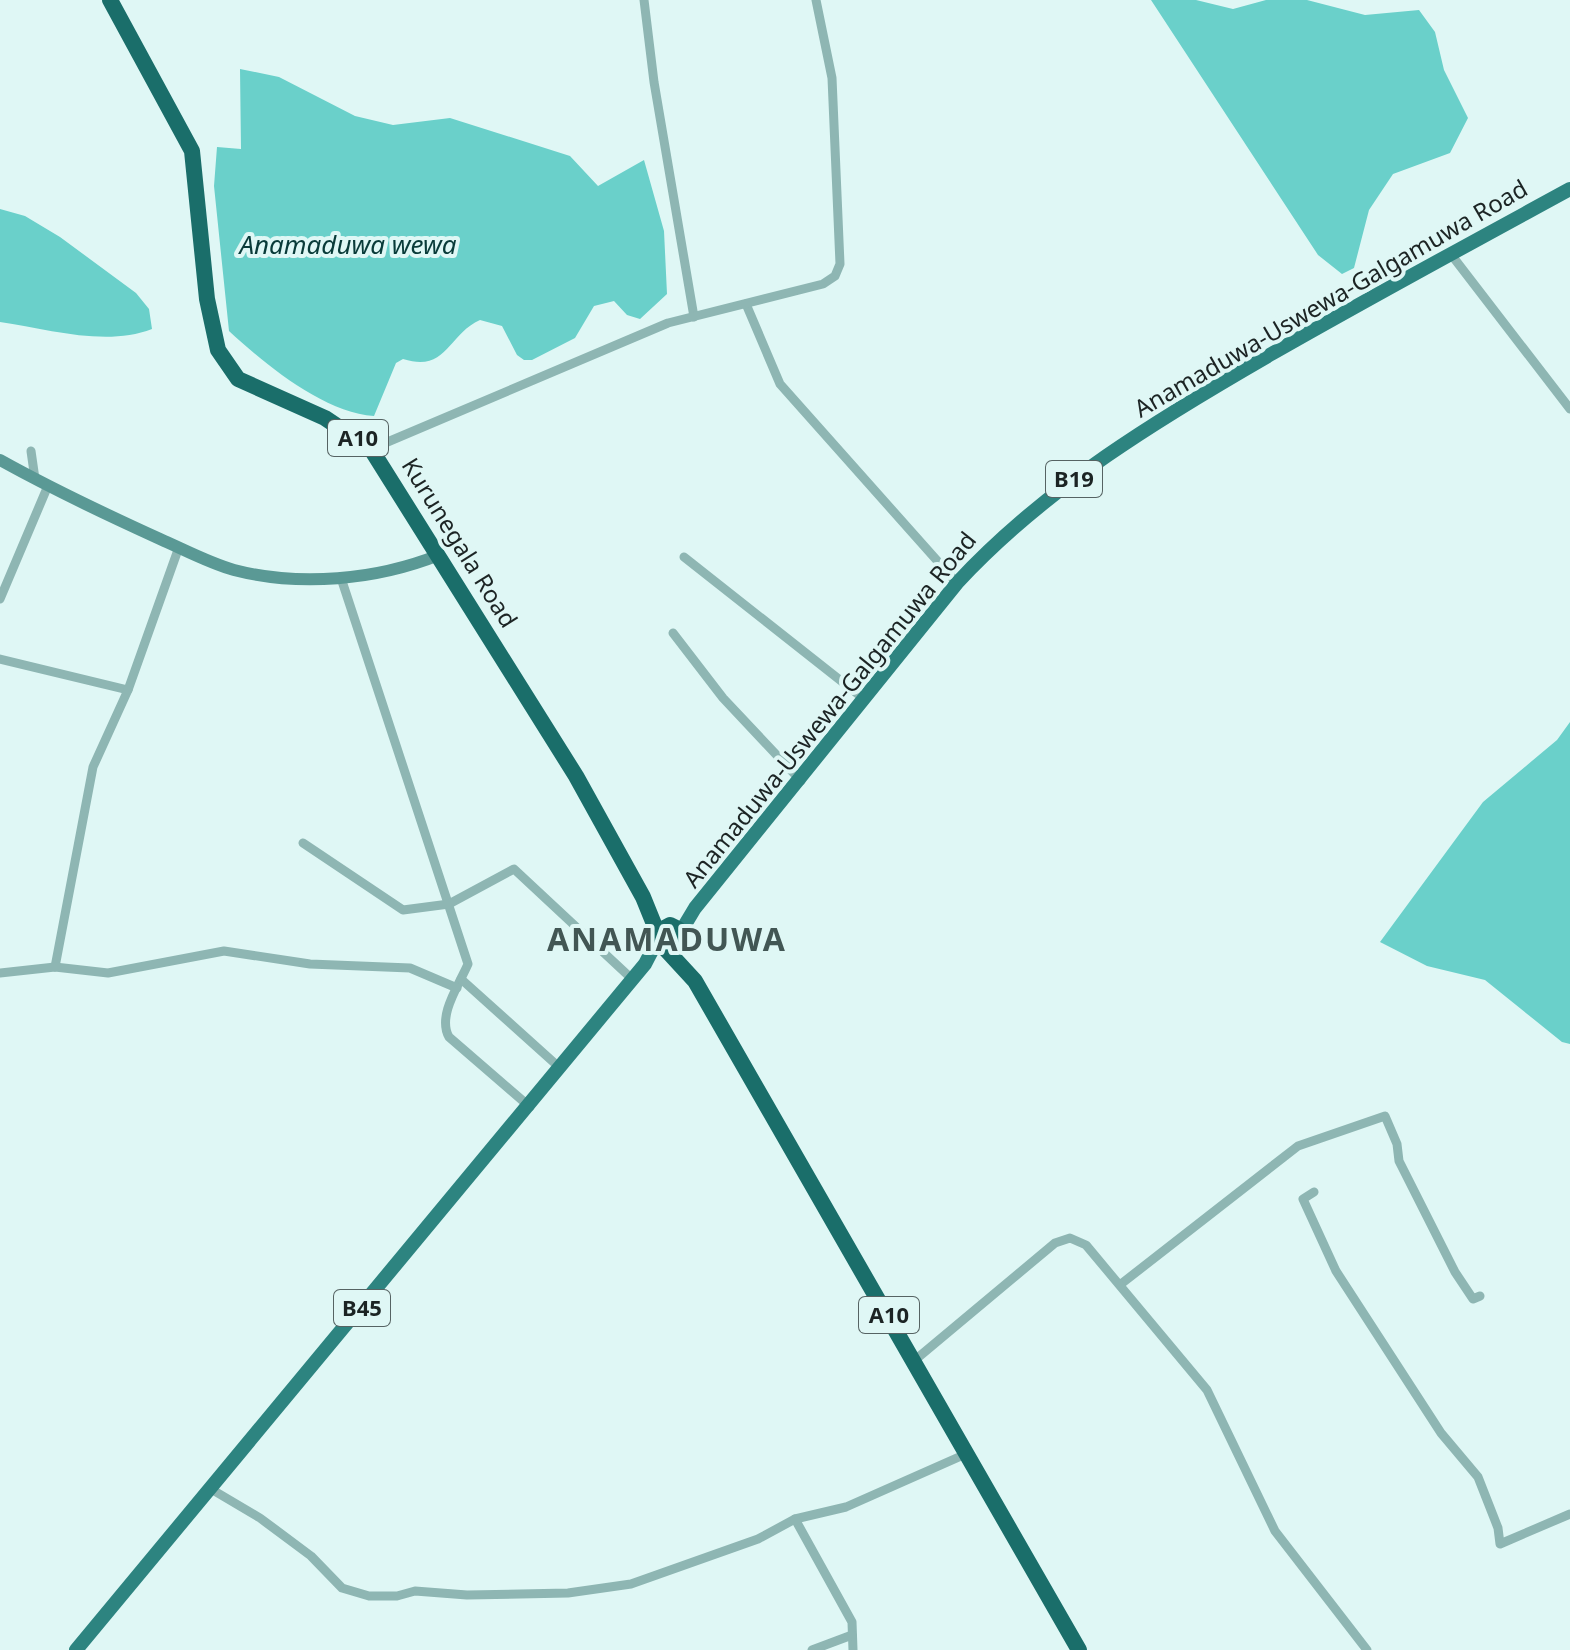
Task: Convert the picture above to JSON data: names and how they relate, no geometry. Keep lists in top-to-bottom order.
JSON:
{
  "streets": {
    "highway": ["A10", "Kurunegala Road"],
    "main road": ["Anamaduwa-Uswewa-Galgamuwa Road", "B19", "B45"]
  },
  "crossings": [
    ["Anamaduwa-Uswewa-Galgamuwa Road", "A10"],
    ["Anamaduwa-Uswewa-Galgamuwa Road", "Kurunegala Road"],
    ["Anamaduwa-Uswewa-Galgamuwa Road", "B45"],
    ["A10", "Kurunegala Road"],
    ["A10", "B45"],
    ["Kurunegala Road", "B45"]
  ],
  "districts": ["ANAMADUWA"],
  "water": ["Anamaduwa wewa"]
}
